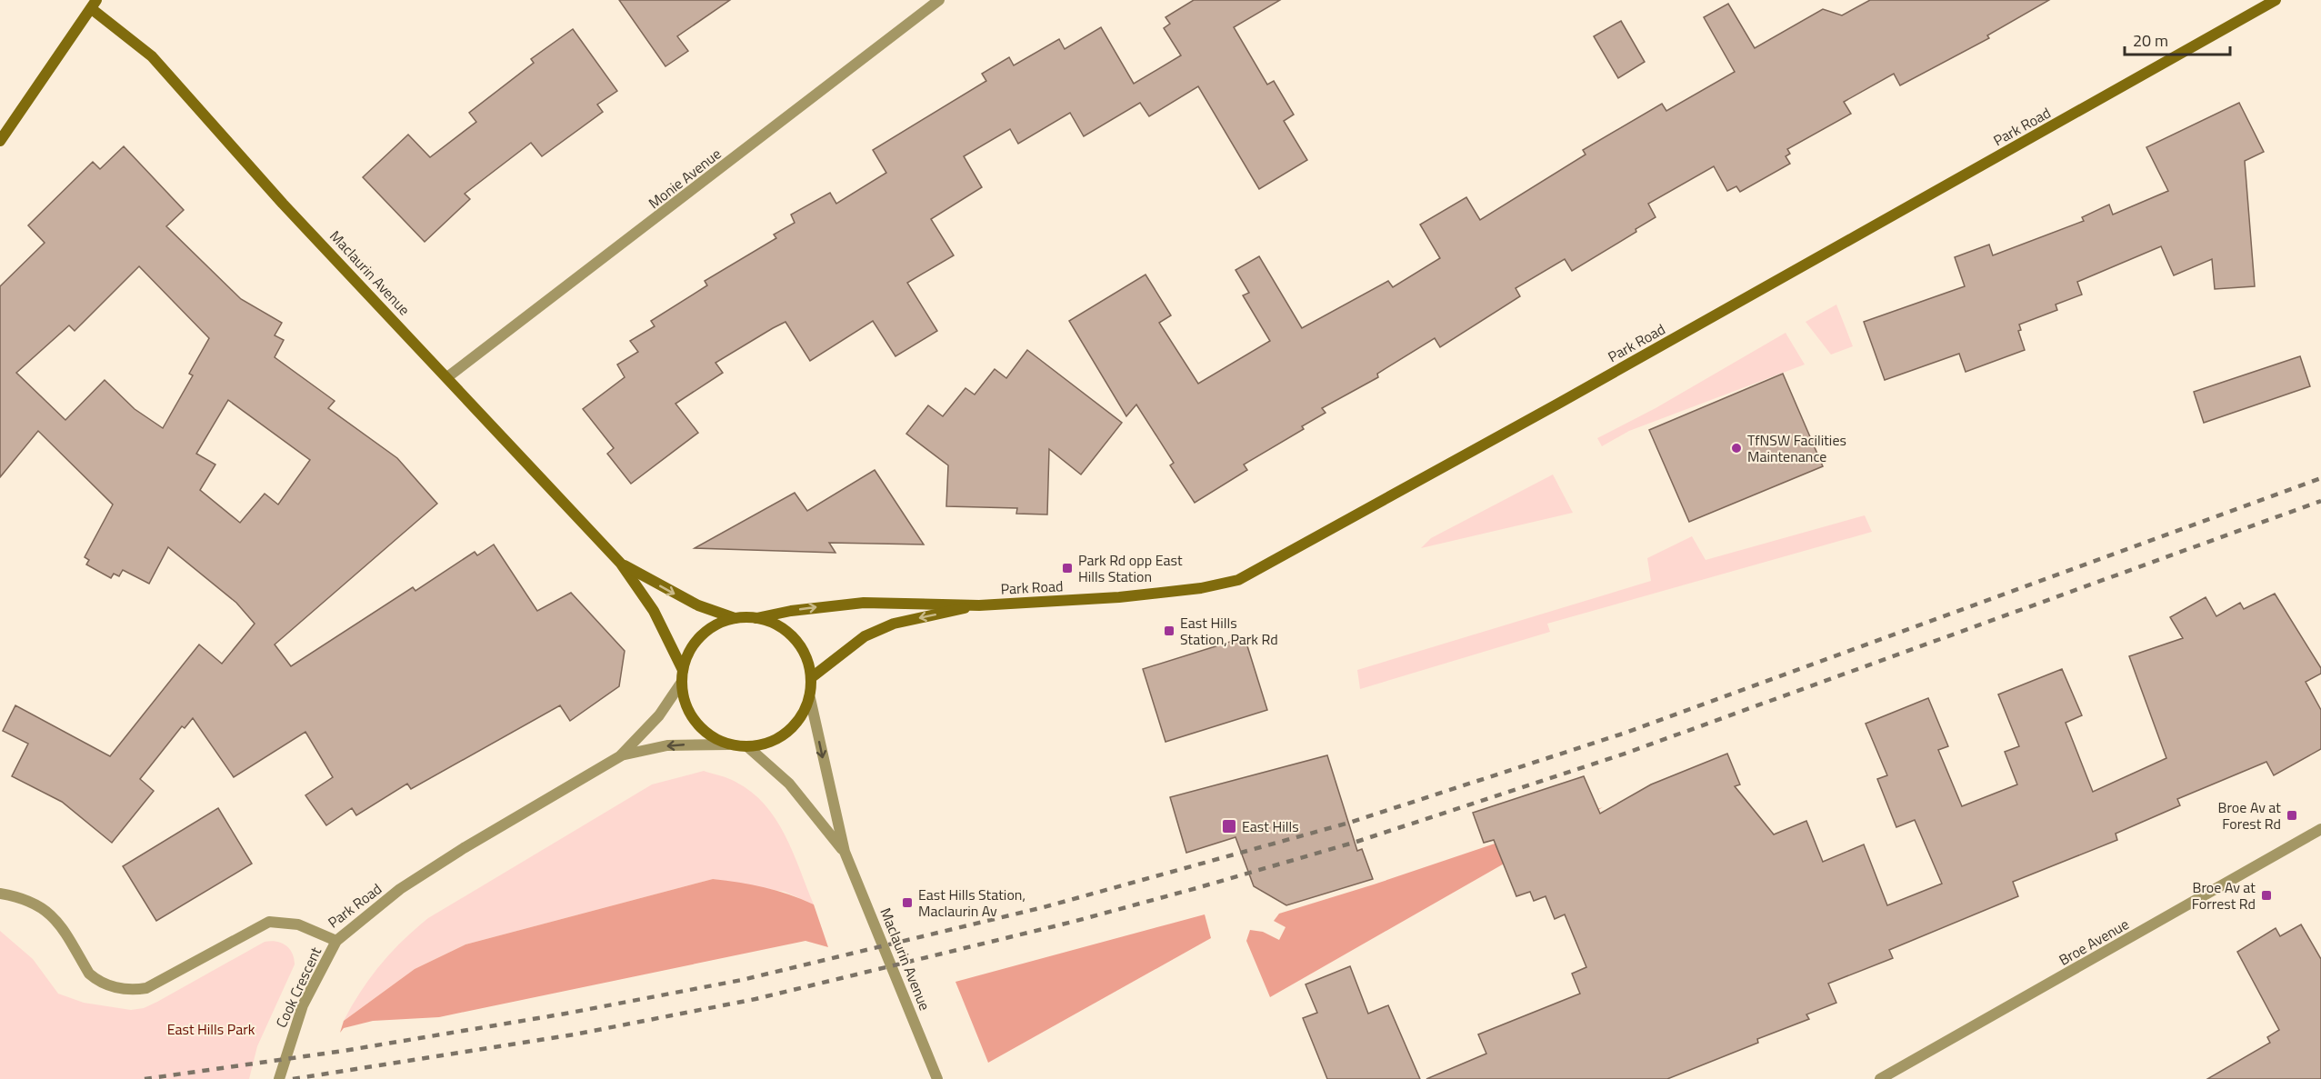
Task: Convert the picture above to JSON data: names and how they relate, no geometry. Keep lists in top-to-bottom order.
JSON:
{
  "streets": {
    "main road": ["Park Road", "Maclaurin Avenue"],
    "street": ["Monie Avenue", "Broe Avenue", "Cook Crescent"]
  },
  "crossings": [
    ["Park Road", "Maclaurin Avenue"],
    ["Park Road", "Cook Crescent"],
    ["Monie Avenue", "Maclaurin Avenue"]
  ],
  "parks": ["East Hills Park"],
  "places": {
    "other": ["TfNSW Facilities Maintenance"],
    "transit": [
      "Park Rd opp East Hills Station",
      "East Hills Station, Park Rd",
      "Broe Av at Forest Rd",
      "East Hills",
      "Broe Av at Forrest Rd",
      "East Hills Station, Maclaurin Av"
    ]
  },
  "scale_bar": "20 m"
}
